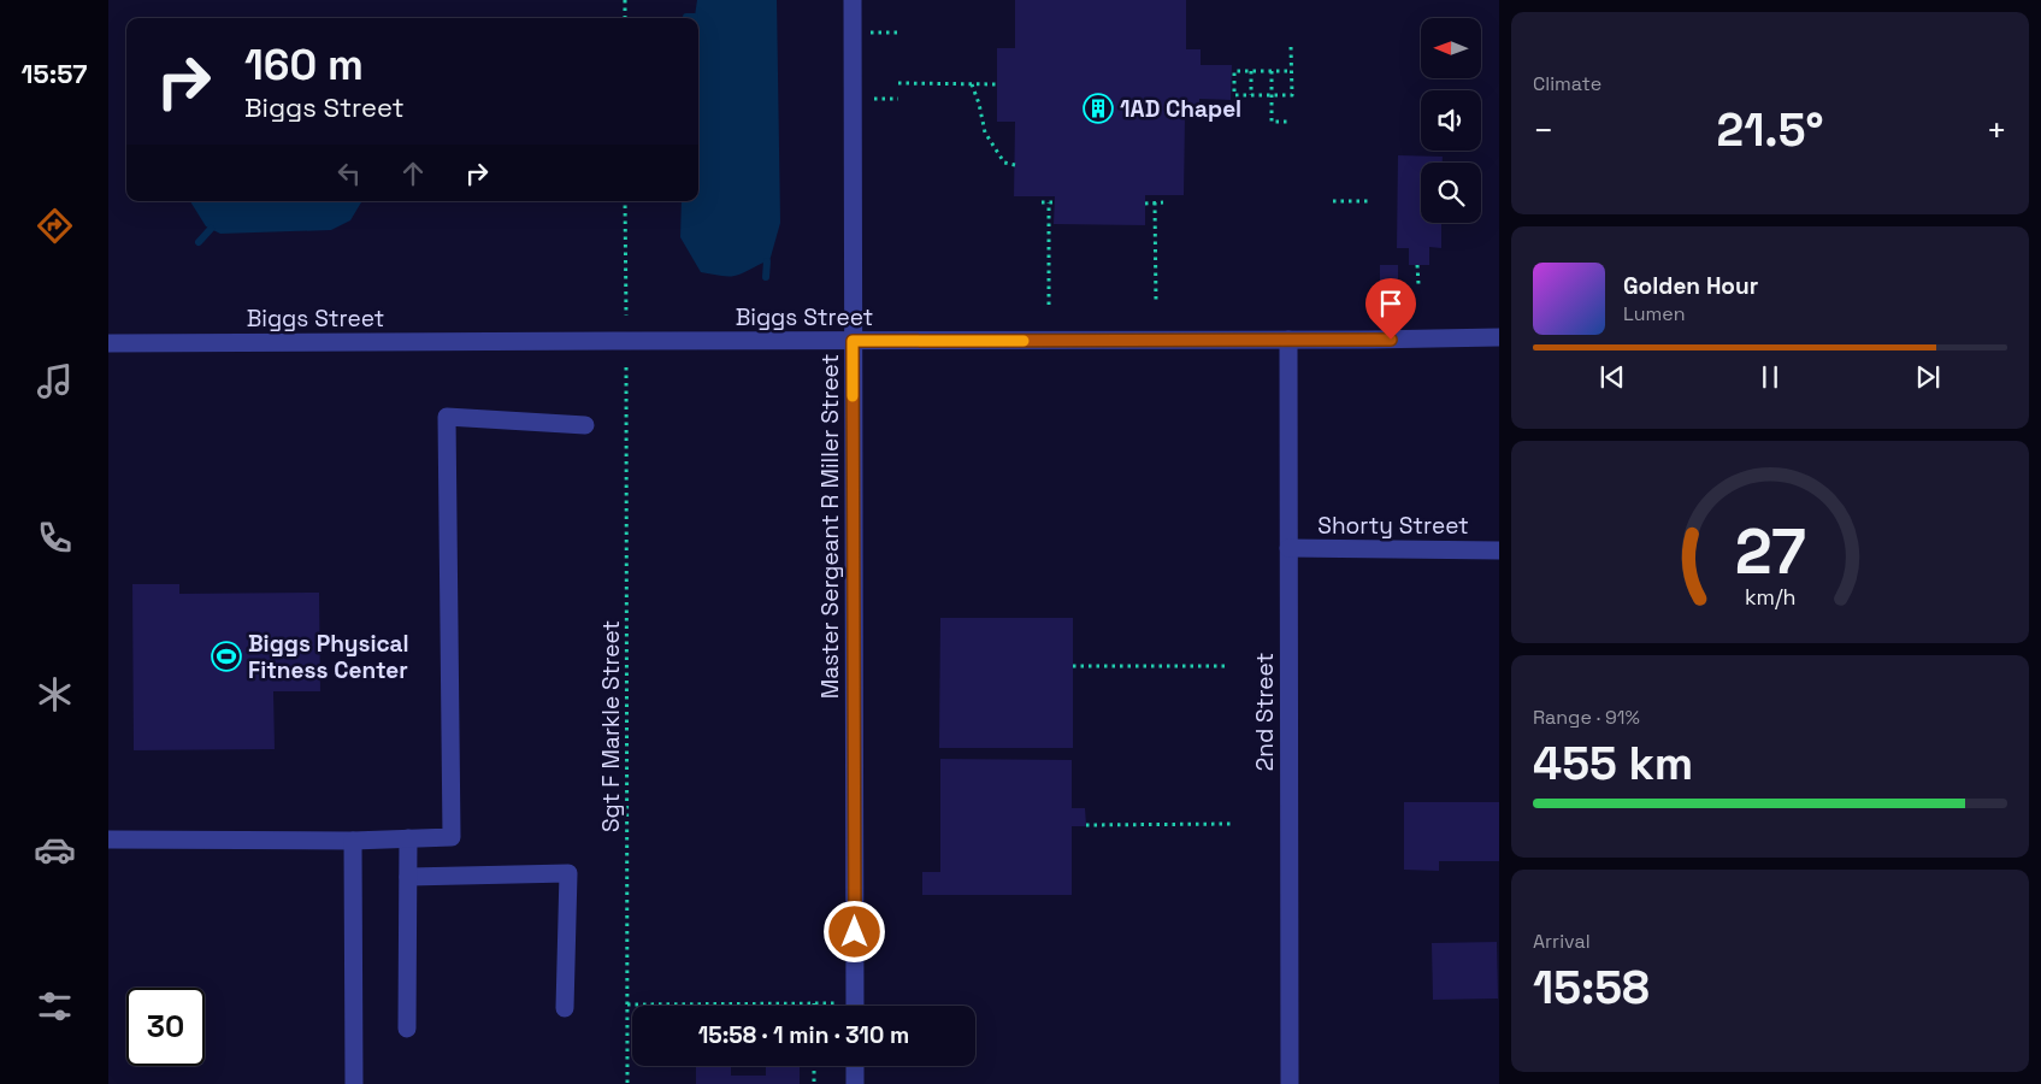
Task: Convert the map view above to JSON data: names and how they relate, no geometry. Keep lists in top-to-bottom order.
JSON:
{
  "streets": {
    "street": [
      "Biggs Street",
      "Shorty Street",
      "Master Sergeant R Miller Street",
      "2nd Street"
    ],
    "path": ["Sgt F Markle Street"]
  },
  "crossings": [
    ["Biggs Street", "Master Sergeant R Miller Street"],
    ["Biggs Street", "2nd Street"],
    ["Shorty Street", "2nd Street"]
  ],
  "places": {
    "building": ["1AD Chapel"],
    "sports": ["Biggs Physical Fitness Center"]
  },
  "north": "left",
  "page": {
    "tabs": "15:57",
    "tile": [
      "Climate",
      ["Range · 91%", "455 km"],
      ["Arrival", "15:58"]
    ],
    "turn": ["160 m", "Biggs Street"],
    "heat": ["−", "21.5°", "+"],
    "song": ["Golden Hour", "Lumen"],
    "limit": "30",
    "trip": "15:58 · 1 min · 310 m",
    "gauge": ["27", "km/h"]
  }
}
